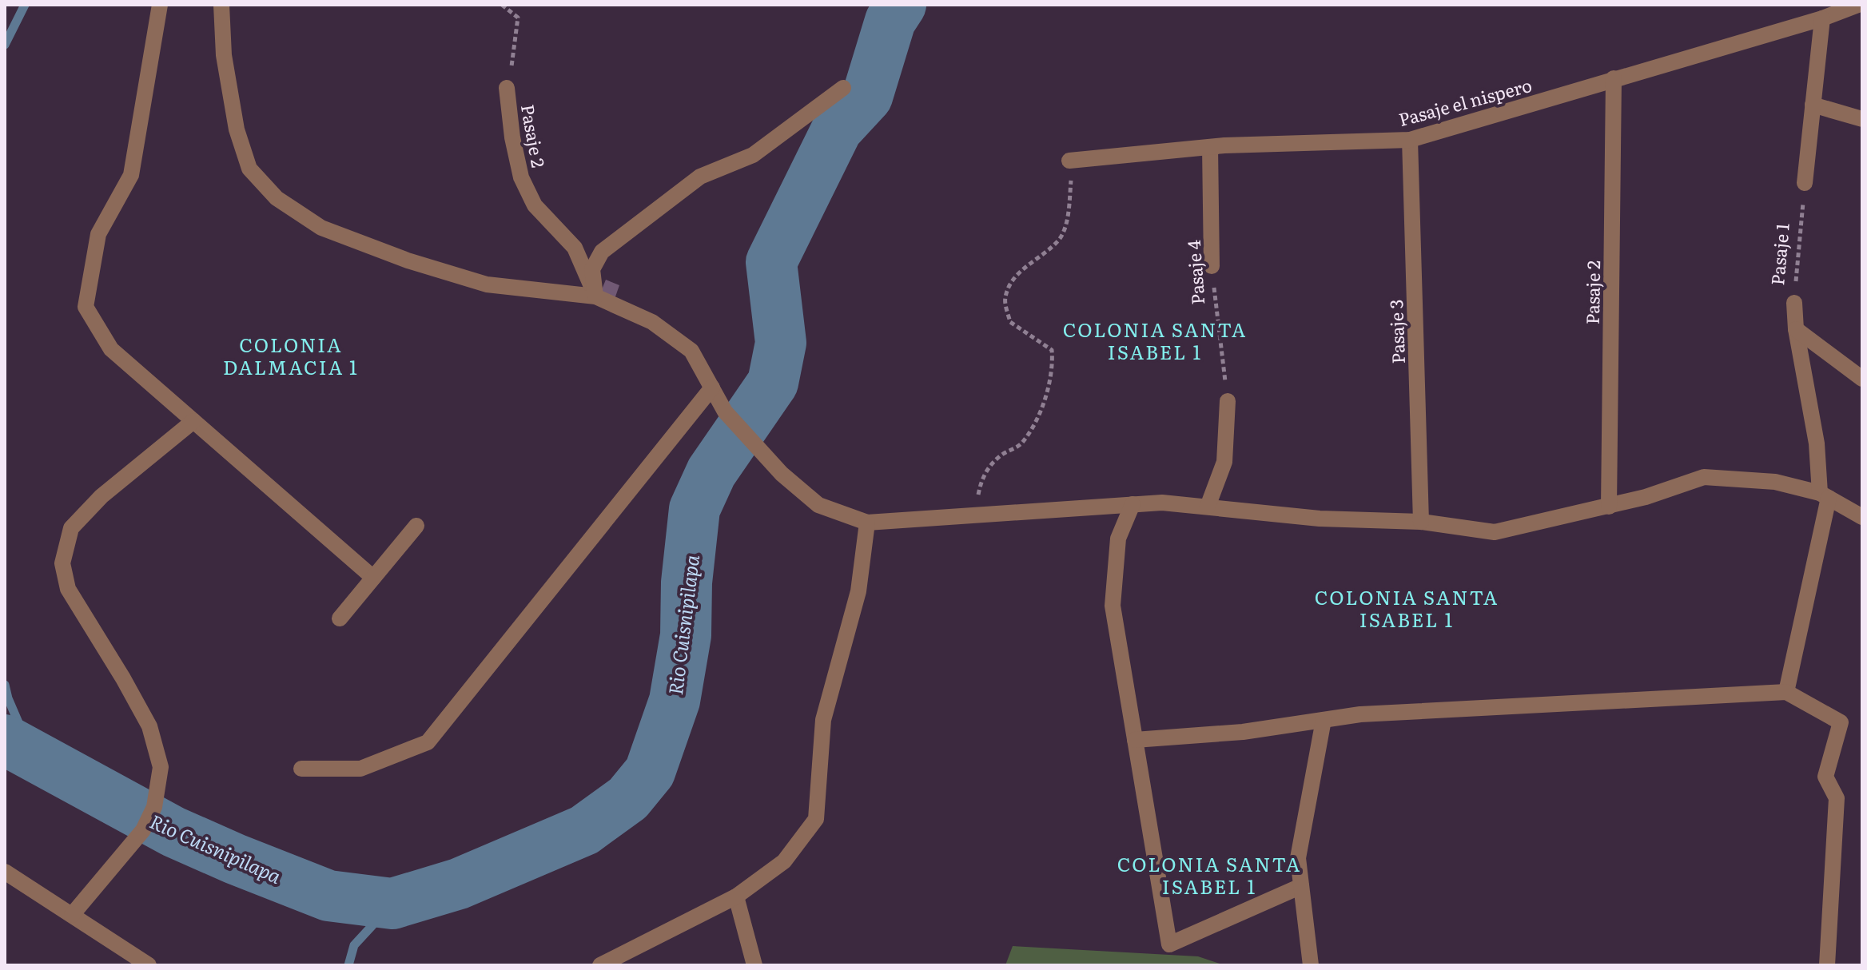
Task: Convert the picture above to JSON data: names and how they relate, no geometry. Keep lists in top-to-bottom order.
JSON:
{
  "streets": {
    "street": [
      "Pasaje el nispero",
      "Pasaje 2",
      "Pasaje 1",
      "Pasaje 4",
      "Pasaje 3"
    ]
  },
  "crossings": [
    ["Pasaje el nispero", "Pasaje 2"],
    ["Pasaje el nispero", "Pasaje 4"],
    ["Pasaje el nispero", "Pasaje 3"]
  ],
  "districts": [
    "COLONIA SANTA ISABEL 1",
    "COLONIA DALMACIA 1",
    "COLONIA SANTA ISABEL 1",
    "COLONIA SANTA ISABEL 1"
  ],
  "water": ["Rio Cuisnipilapa"]
}
